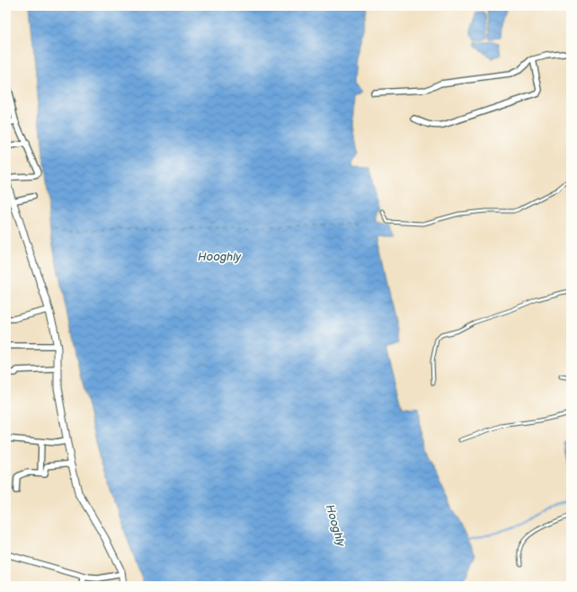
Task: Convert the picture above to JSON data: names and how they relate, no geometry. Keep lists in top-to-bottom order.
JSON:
{
  "water": ["Hooghly"]
}
